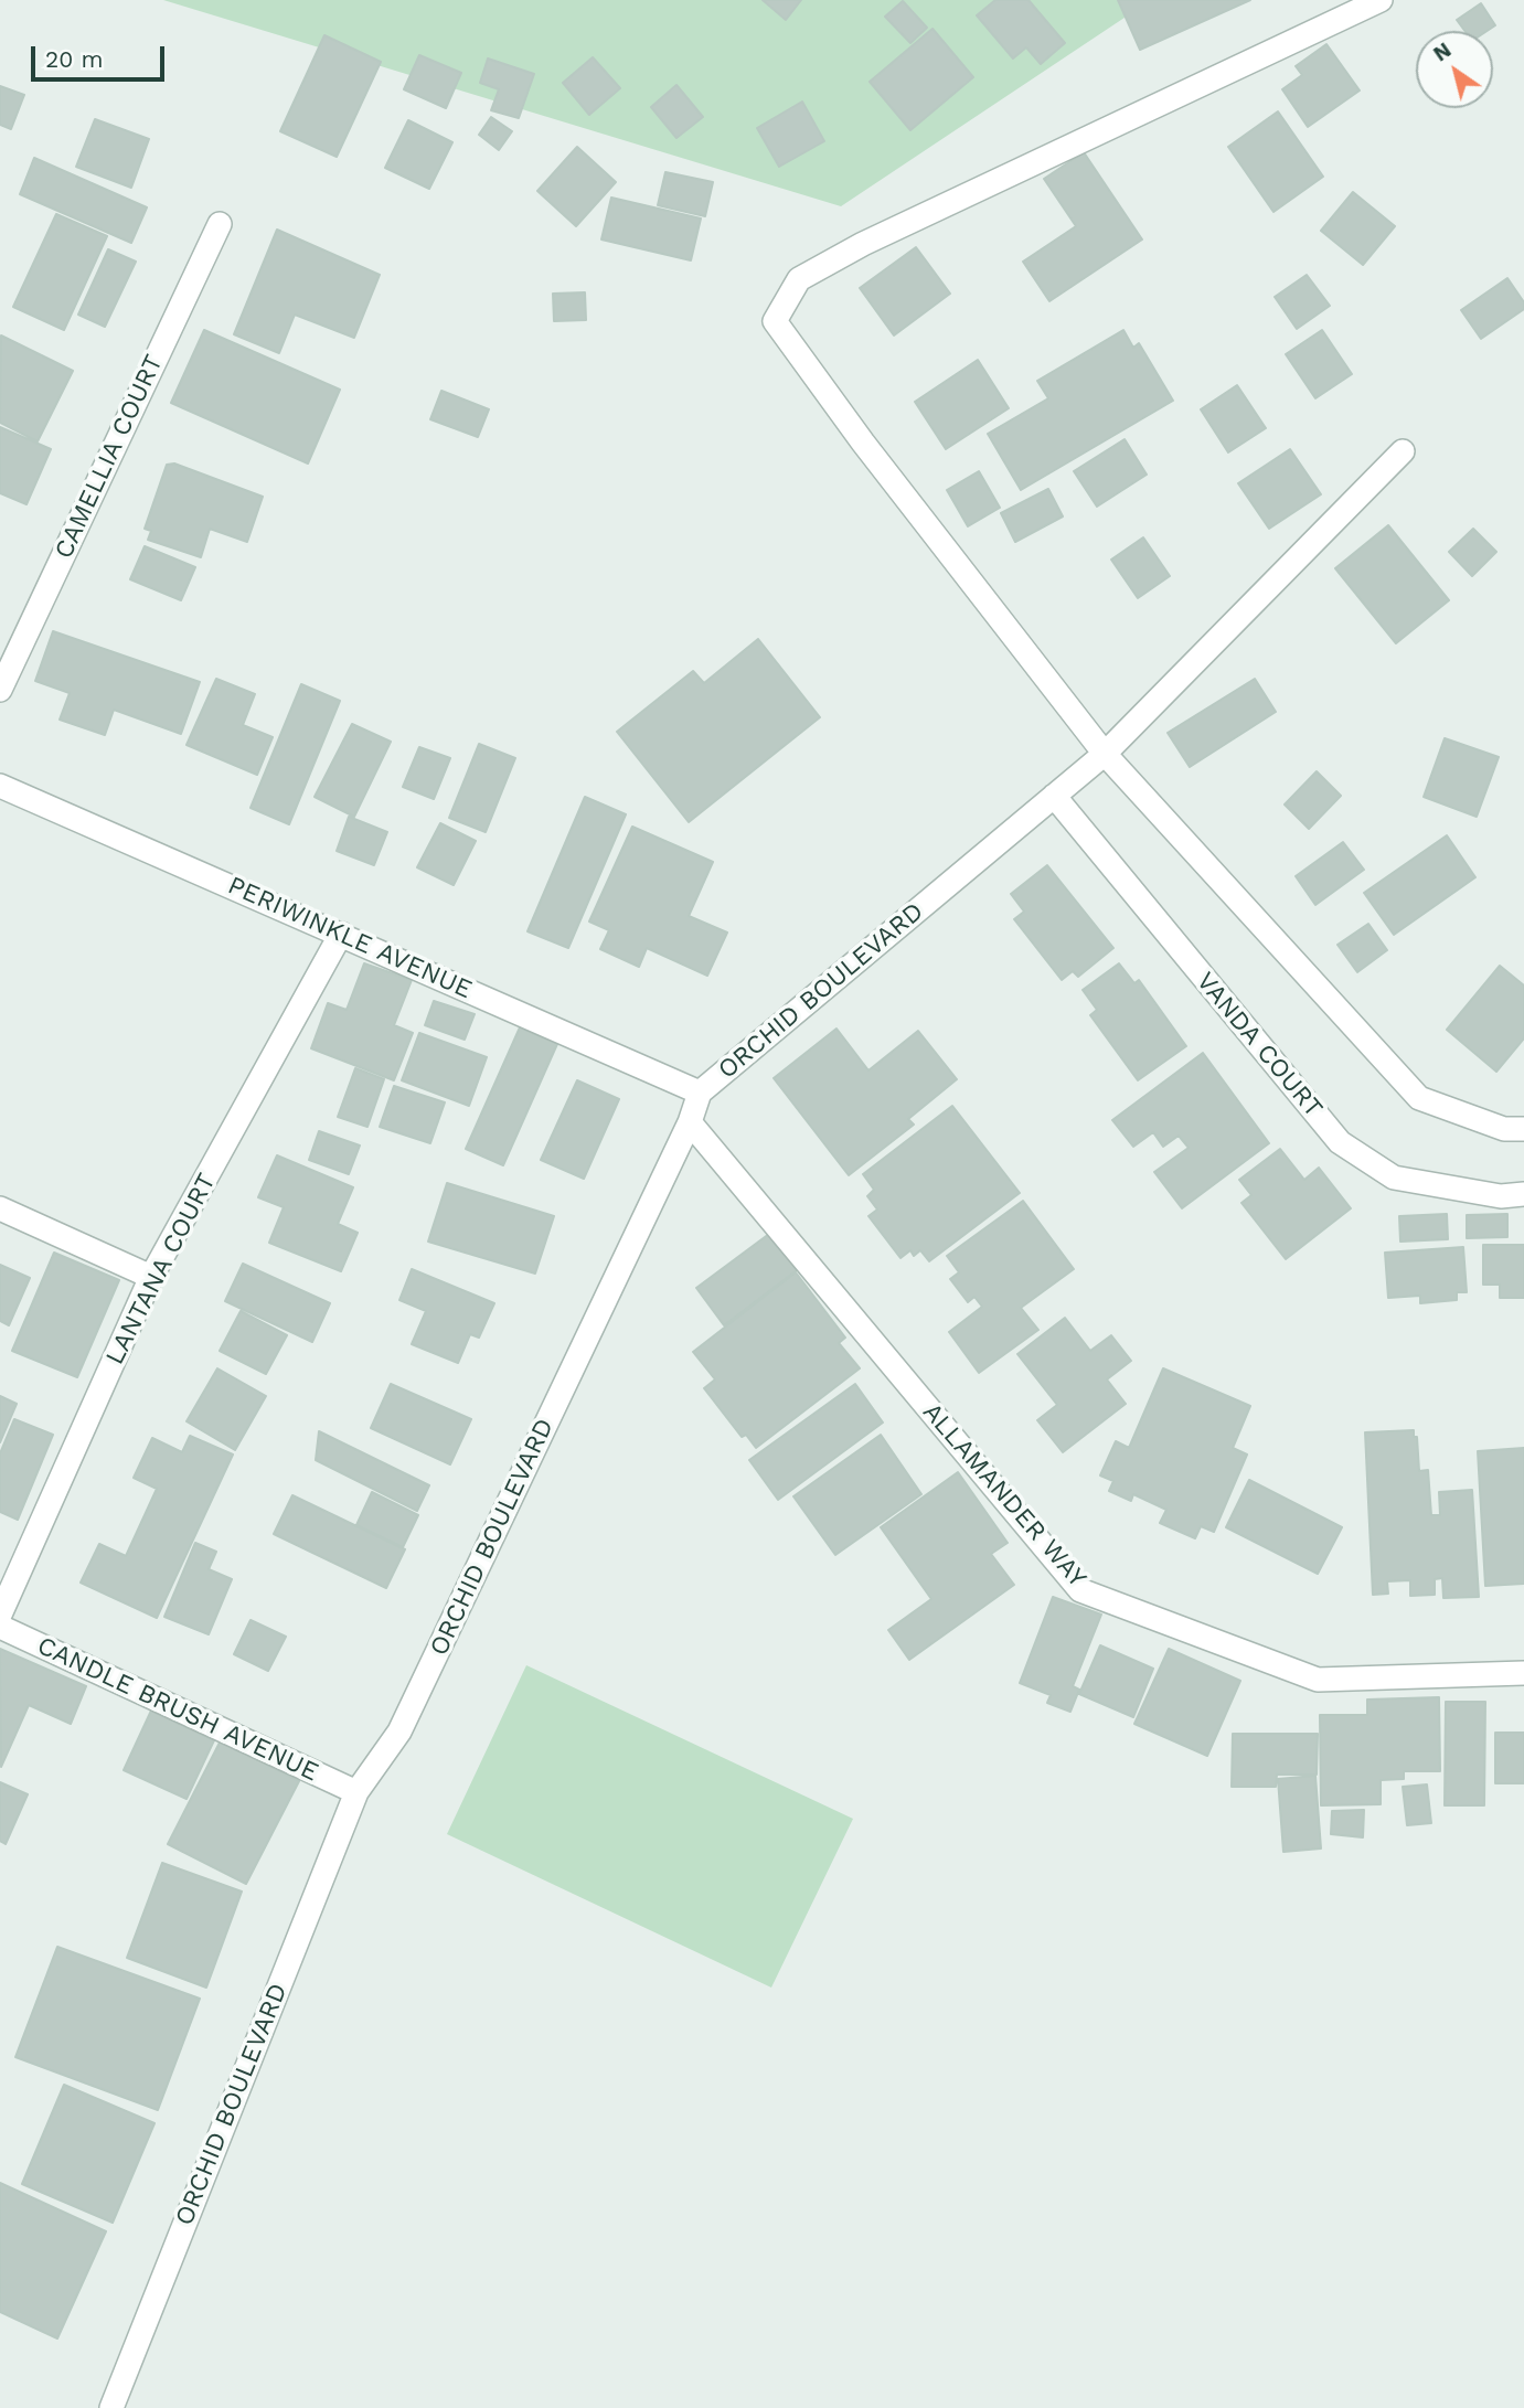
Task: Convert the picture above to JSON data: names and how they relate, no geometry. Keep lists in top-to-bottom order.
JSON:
{
  "streets": {
    "street": [
      "CAMELLIA COURT",
      "PERIWINKLE AVENUE",
      "ORCHID BOULEVARD",
      "VANDA COURT",
      "LANTANA COURT",
      "ALLAMANDER WAY",
      "CANDLE BRUSH AVENUE"
    ]
  },
  "crossings": [
    ["PERIWINKLE AVENUE", "ORCHID BOULEVARD"],
    ["PERIWINKLE AVENUE", "LANTANA COURT"],
    ["ORCHID BOULEVARD", "VANDA COURT"],
    ["ORCHID BOULEVARD", "ALLAMANDER WAY"],
    ["ORCHID BOULEVARD", "CANDLE BRUSH AVENUE"]
  ],
  "scale_bar": "20 m",
  "north": "top left"
}
